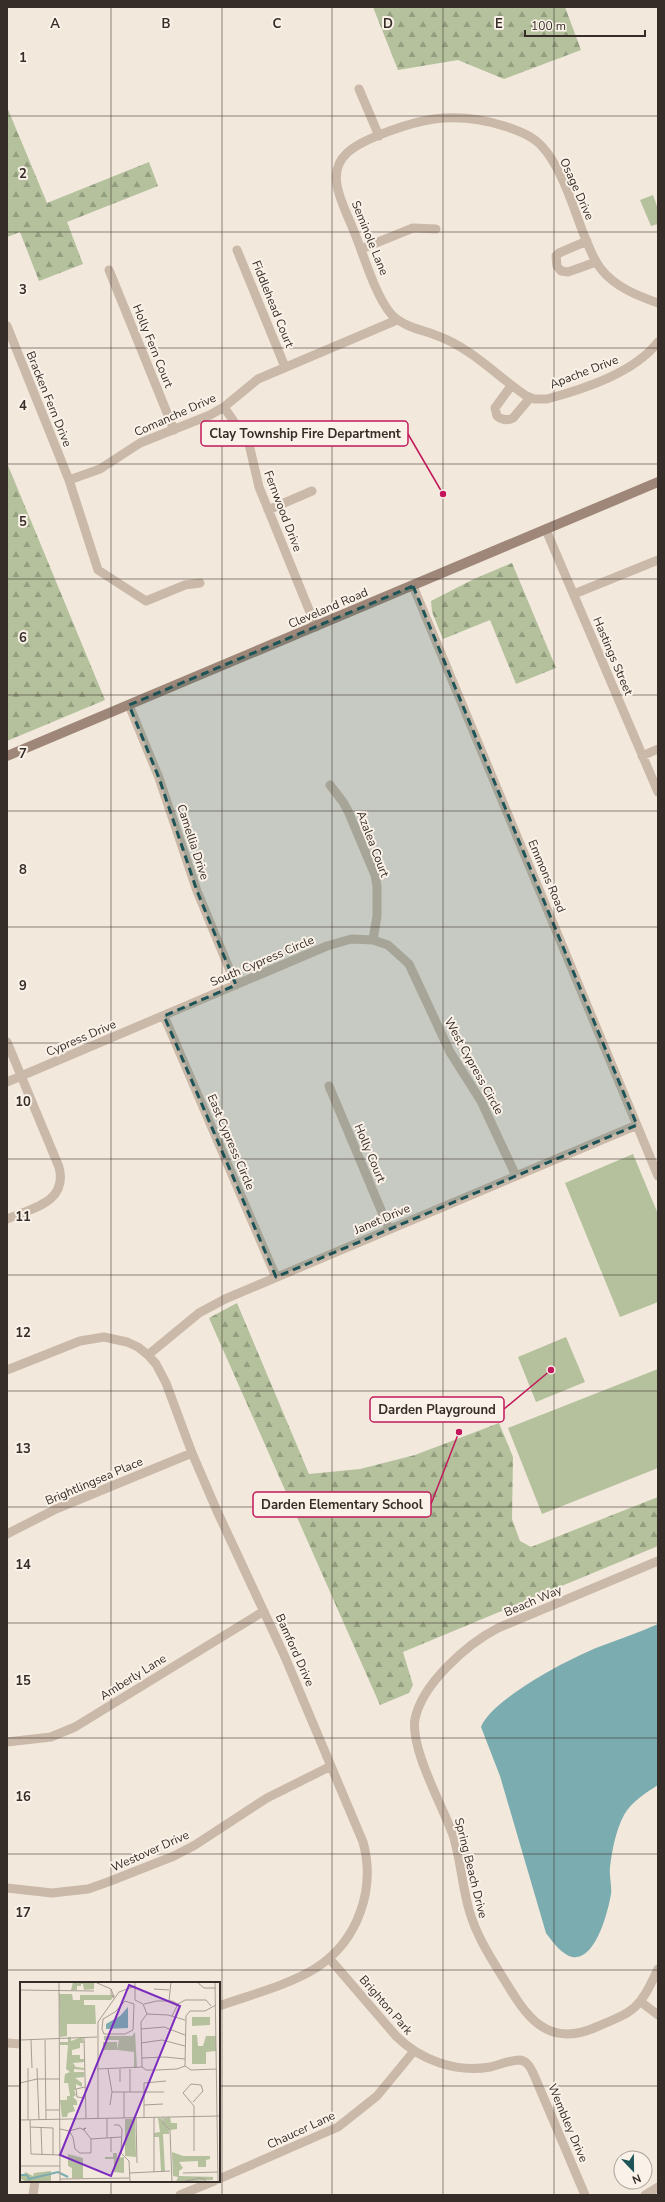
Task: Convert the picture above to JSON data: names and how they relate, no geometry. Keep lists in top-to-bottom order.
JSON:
{
  "streets": {
    "main road": ["Cleveland Road"],
    "street": [
      "Osage Drive",
      "Seminole Lane",
      "Fiddlehead Court",
      "Holly Fern Court",
      "Apache Drive",
      "Bracken Fern Drive",
      "Comanche Drive",
      "Fernwood Drive",
      "Hastings Street",
      "Camellia Drive",
      "Azalea Court",
      "Emmons Road",
      "South Cypress Circle",
      "Cypress Drive",
      "West Cypress Circle",
      "East Cypress Circle",
      "Holly Court",
      "Janet Drive",
      "Brightlingsea Place",
      "Beach Way",
      "Bamford Drive",
      "Amberly Lane",
      "Westover Drive",
      "Spring Beach Drive",
      "Brighton Park",
      "Wembley Drive",
      "Chaucer Lane"
    ]
  },
  "crossings": [
    ["Osage Drive", "Seminole Lane"],
    ["Seminole Lane", "Comanche Drive"],
    ["Fiddlehead Court", "Comanche Drive"],
    ["Holly Fern Court", "Comanche Drive"],
    ["Bracken Fern Drive", "Comanche Drive"],
    ["Comanche Drive", "Fernwood Drive"],
    ["Fernwood Drive", "Cleveland Road"],
    ["Cleveland Road", "Hastings Street"],
    ["Cleveland Road", "Camellia Drive"],
    ["Cleveland Road", "Emmons Road"],
    ["Camellia Drive", "South Cypress Circle"],
    ["Azalea Court", "South Cypress Circle"],
    ["Azalea Court", "West Cypress Circle"],
    ["Emmons Road", "Janet Drive"],
    ["South Cypress Circle", "Cypress Drive"],
    ["South Cypress Circle", "West Cypress Circle"],
    ["South Cypress Circle", "East Cypress Circle"],
    ["Cypress Drive", "East Cypress Circle"],
    ["West Cypress Circle", "Janet Drive"],
    ["East Cypress Circle", "Janet Drive"],
    ["Holly Court", "Janet Drive"],
    ["Janet Drive", "Bamford Drive"],
    ["Brightlingsea Place", "Bamford Drive"],
    ["Beach Way", "Spring Beach Drive"],
    ["Bamford Drive", "Amberly Lane"],
    ["Bamford Drive", "Westover Drive"],
    ["Bamford Drive", "Brighton Park"],
    ["Brighton Park", "Wembley Drive"],
    ["Brighton Park", "Chaucer Lane"]
  ],
  "places": ["Clay Township Fire Department", "Darden Playground", "Darden Elementary School"],
  "scale_bar": "100 m",
  "north": "bottom",
  "grid": {
    "columns": [
      "A",
      "B",
      "C",
      "D",
      "E"
    ],
    "rows": [
      "1",
      "2",
      "3",
      "4",
      "5",
      "6",
      "7",
      "8",
      "9",
      "10",
      "11",
      "12",
      "13",
      "14",
      "15",
      "16",
      "17"
    ]
  }
}
